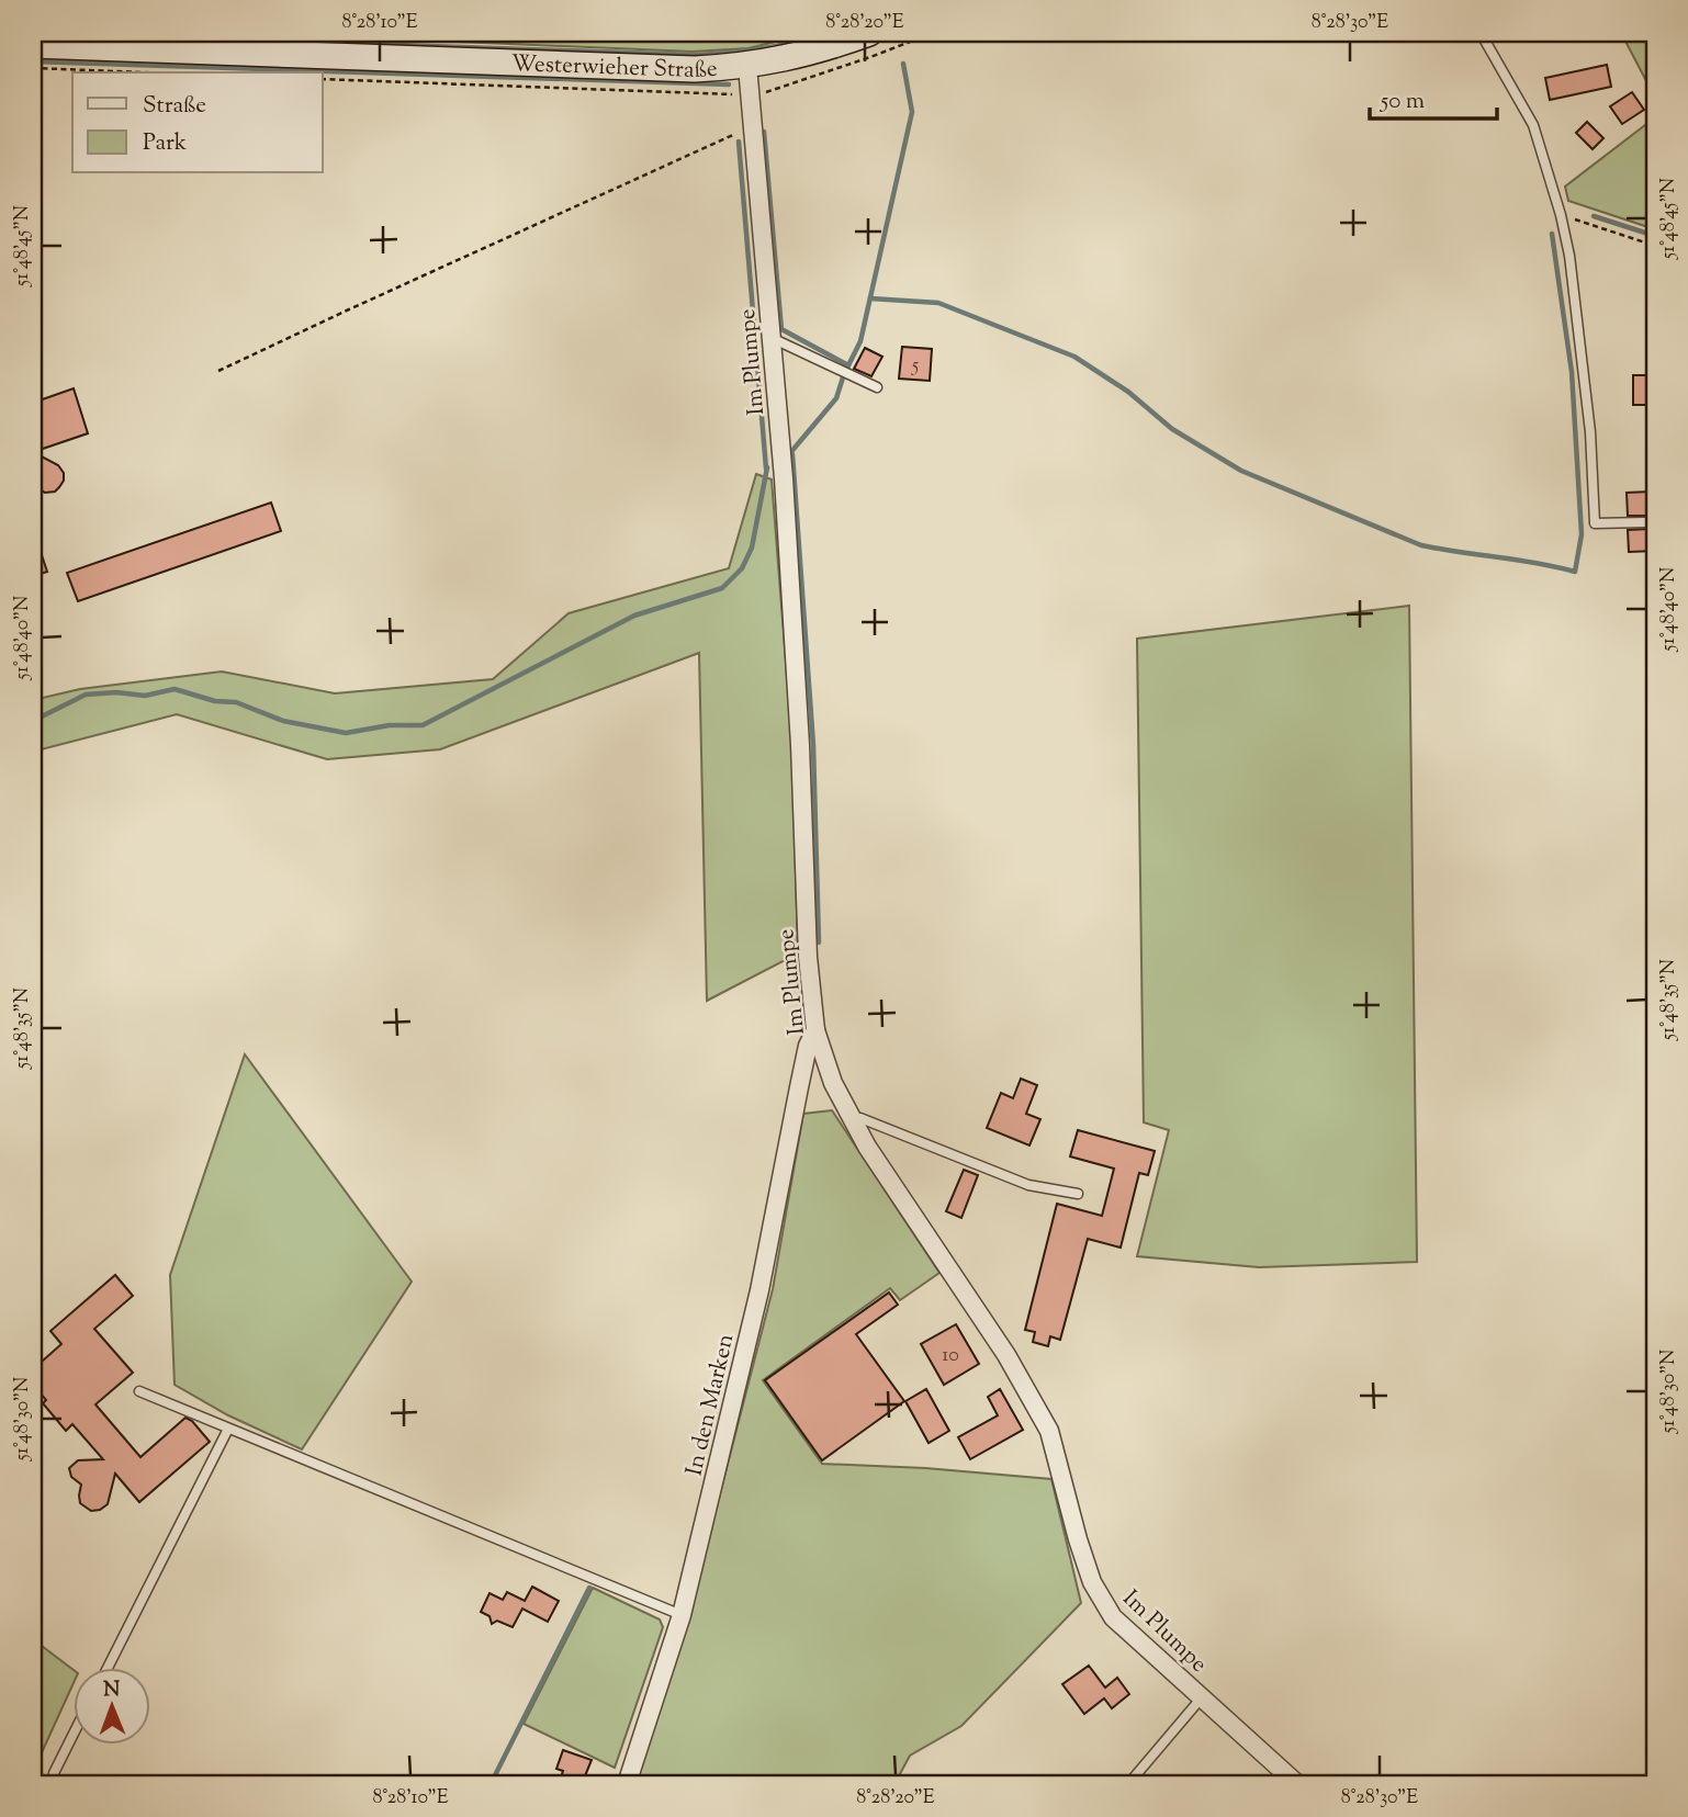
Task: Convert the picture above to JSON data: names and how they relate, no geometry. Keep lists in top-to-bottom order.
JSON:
{
  "streets": {
    "main road": ["Westerwieher Straße"],
    "street": ["Im Plumpe", "In den Marken"]
  },
  "crossings": [
    ["Westerwieher Straße", "Im Plumpe"],
    ["Im Plumpe", "In den Marken"]
  ],
  "house_numbers": ["5", "10"],
  "legend": ["Straße", "Park"],
  "scale_bar": "50 m",
  "north": "top",
  "coordinates": [
    "8°28'10\"E",
    "8°28'20\"E",
    "8°28'30\"E",
    "51°48'45\"N",
    "51°48'40\"N",
    "51°48'35\"N",
    "51°48'30\"N"
  ]
}
